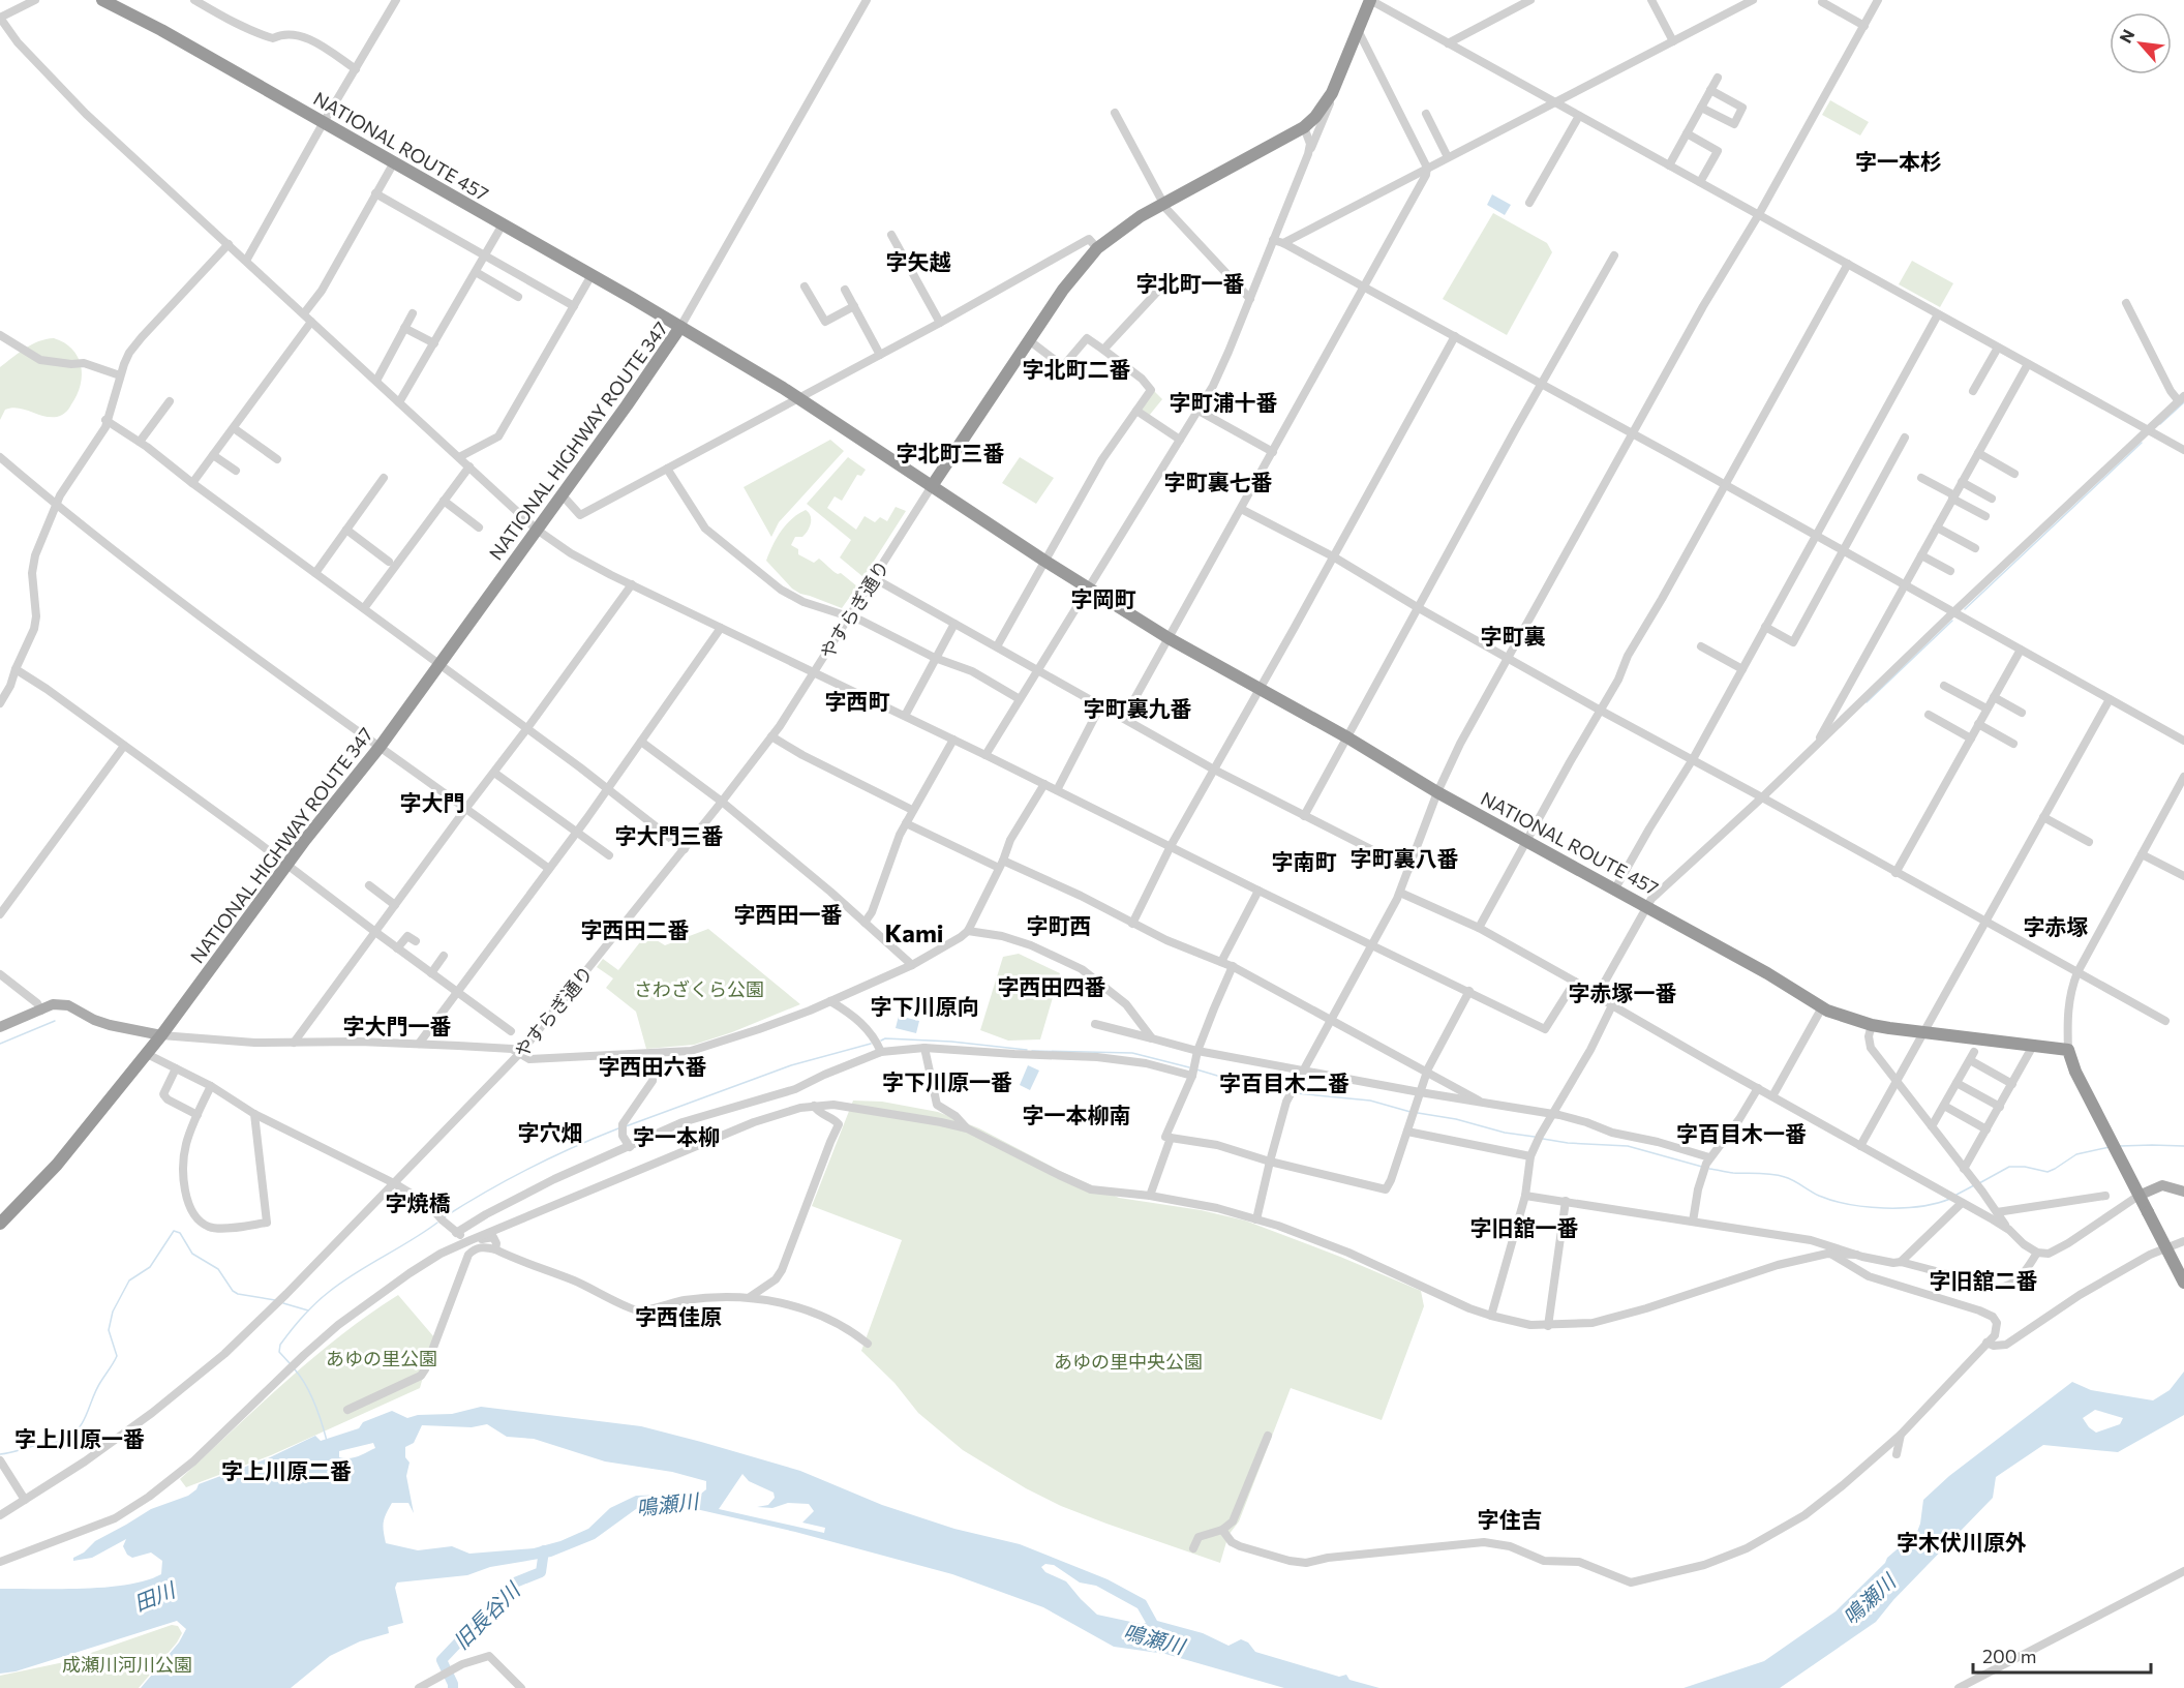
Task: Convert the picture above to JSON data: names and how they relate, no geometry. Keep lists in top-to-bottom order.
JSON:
{
  "streets": {
    "highway": ["NATIONAL ROUTE 457", "NATIONAL HIGHWAY ROUTE 347"],
    "street": ["やすらぎ通り"]
  },
  "crossings": [
    ["NATIONAL ROUTE 457", "NATIONAL HIGHWAY ROUTE 347"],
    ["NATIONAL ROUTE 457", "やすらぎ通り"],
    ["NATIONAL HIGHWAY ROUTE 347", "やすらぎ通り"]
  ],
  "districts": [
    "字一本杉",
    "字矢越",
    "字北町一番",
    "字北町二番",
    "字町浦十番",
    "字北町三番",
    "字町裏七番",
    "字岡町",
    "字町裏",
    "字西町",
    "字町裏九番",
    "字大門",
    "字大門三番",
    "字町裏八番",
    "字南町",
    "字西田一番",
    "字町西",
    "字赤塚",
    "字西田二番",
    "Kami",
    "字西田四番",
    "字赤塚一番",
    "字下川原向",
    "字大門一番",
    "字西田六番",
    "字下川原一番",
    "字百目木二番",
    "字一本柳南",
    "字穴畑",
    "字百目木一番",
    "字一本柳",
    "字焼橋",
    "字旧舘一番",
    "字旧舘二番",
    "字西佳原",
    "字上川原一番",
    "字上川原二番",
    "字住吉",
    "字木伏川原外"
  ],
  "water": ["鳴瀬川", "田川", "旧長谷川"],
  "parks": [
    "さわざくら公園",
    "あゆの里公園",
    "あゆの里中央公園",
    "成瀬川河川公園"
  ],
  "scale_bar": "200 m",
  "north": "top left"
}
